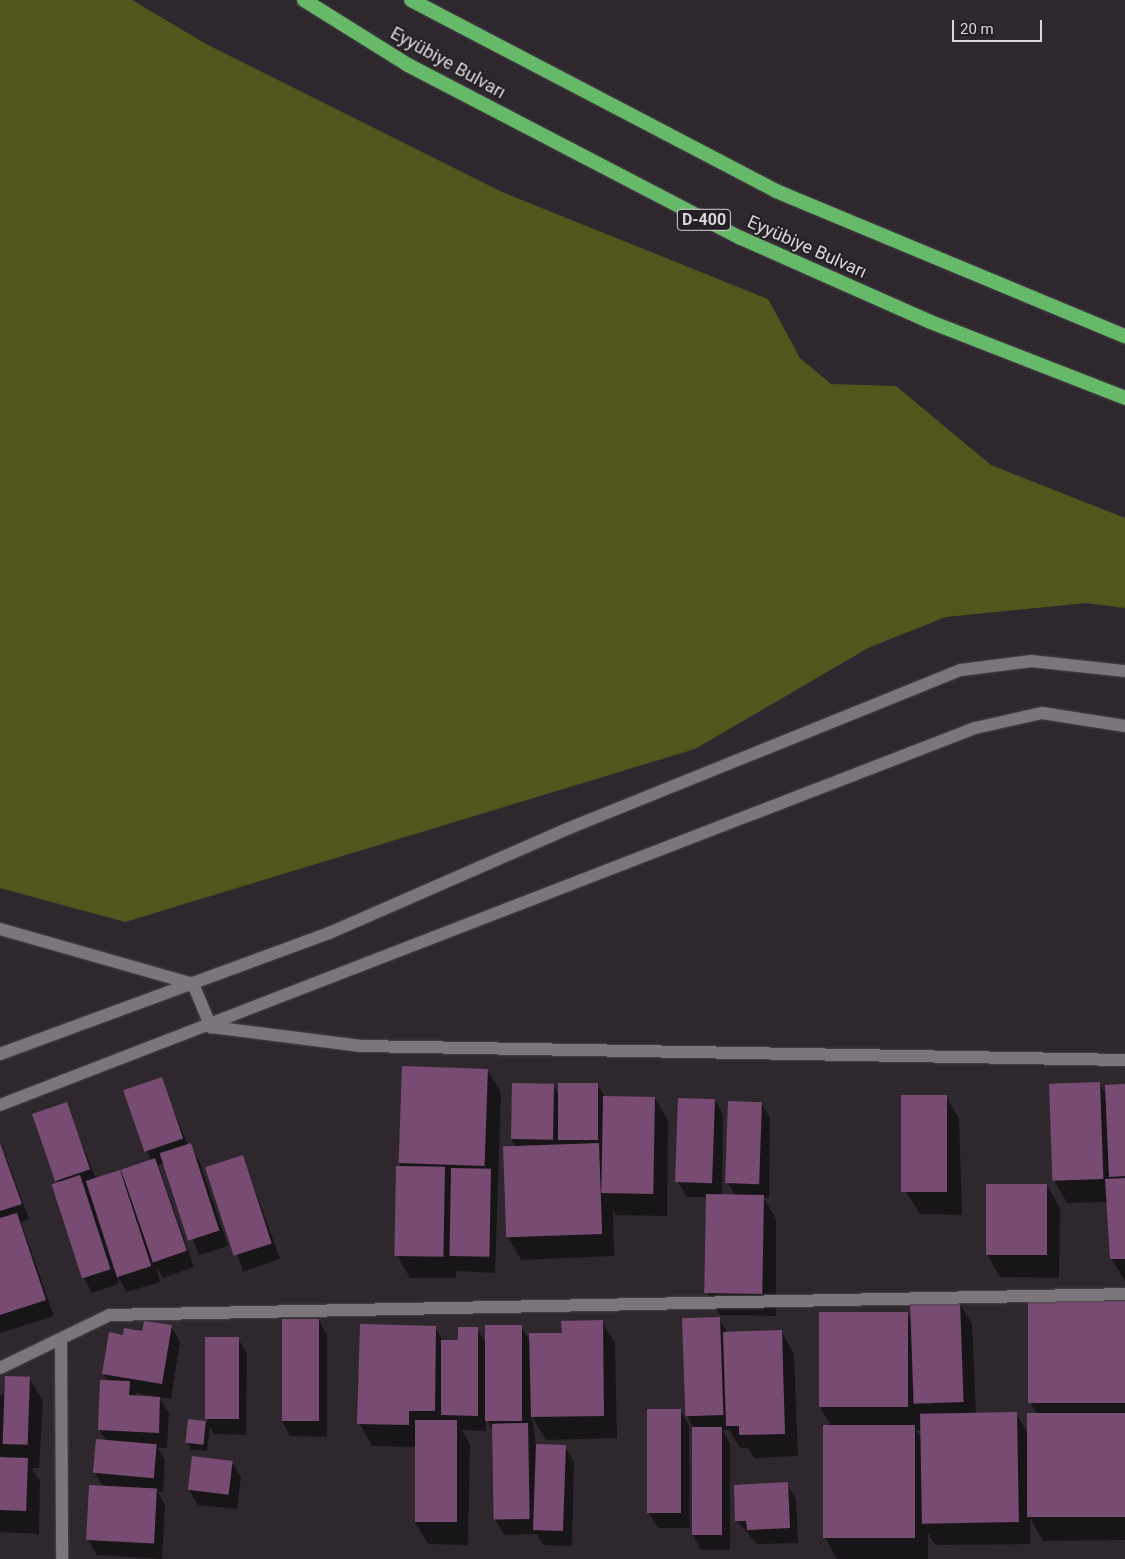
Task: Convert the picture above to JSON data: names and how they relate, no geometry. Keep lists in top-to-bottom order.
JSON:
{
  "streets": {
    "highway": ["Eyyübiye Bulvarı", "D-400"]
  },
  "scale_bar": "20 m"
}
